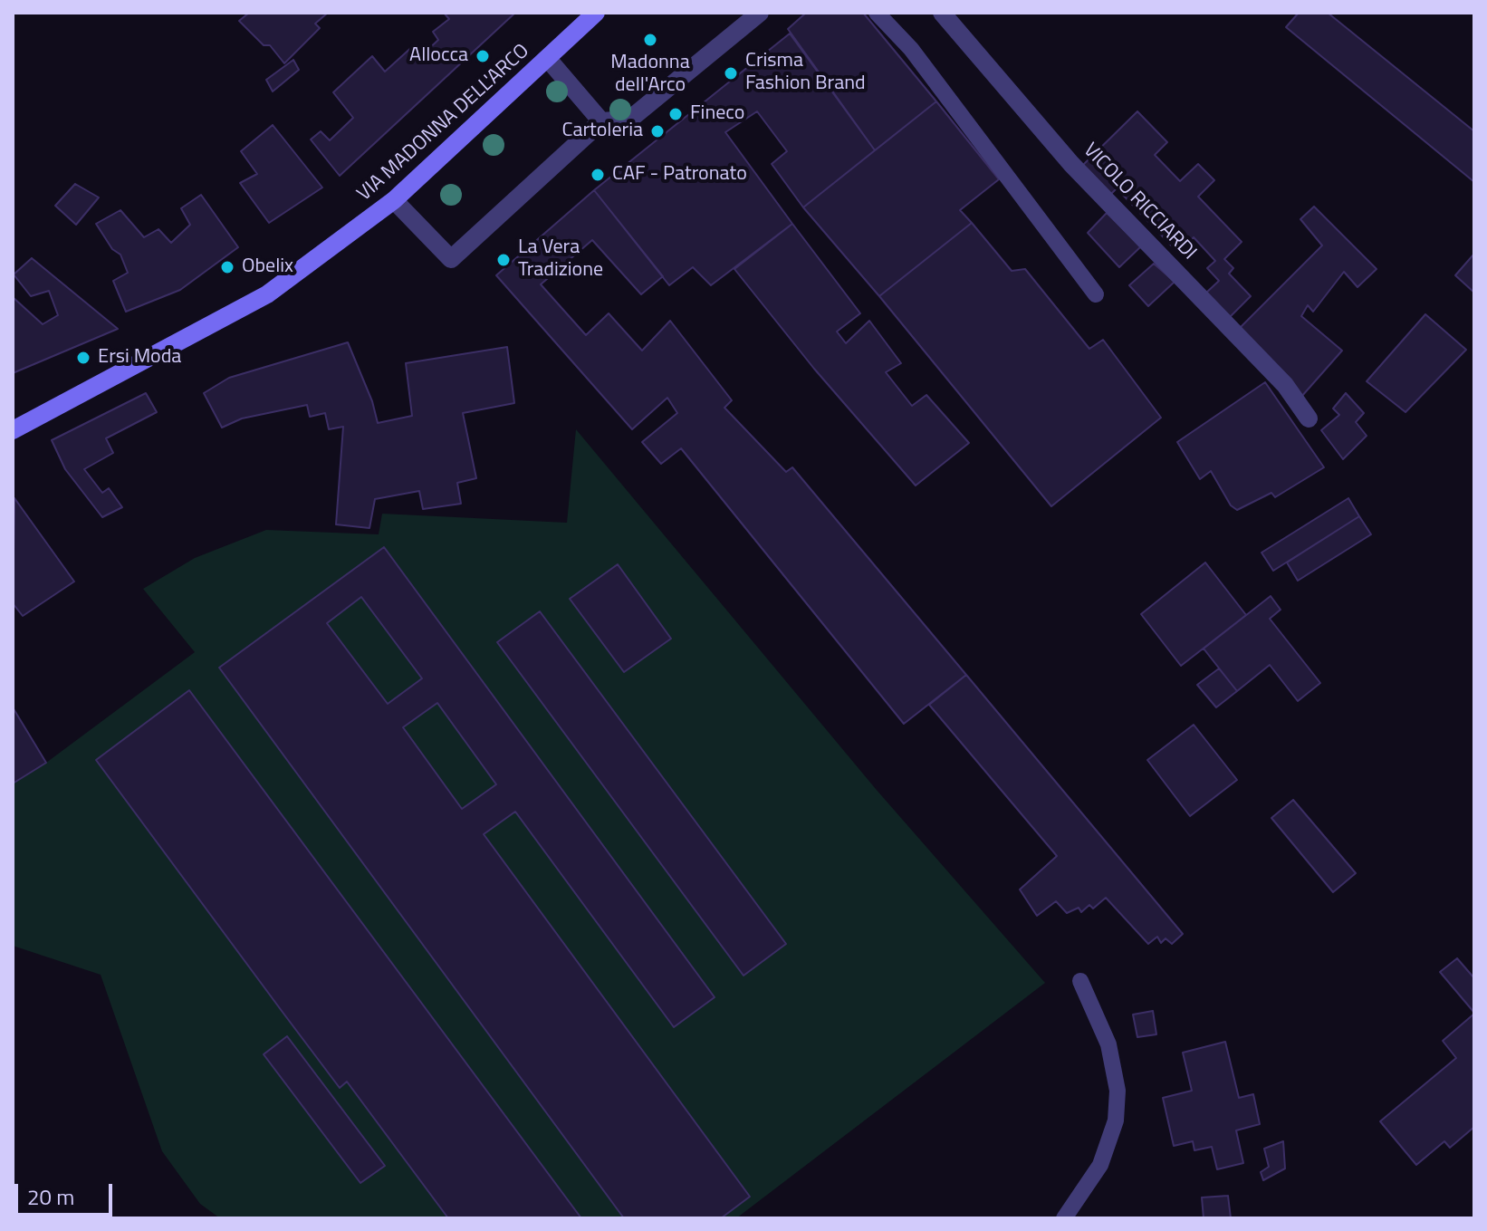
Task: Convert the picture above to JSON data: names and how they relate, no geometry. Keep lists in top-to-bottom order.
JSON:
{
  "streets": {
    "main road": ["VIA MADONNA DELL'ARCO"],
    "street": ["VICOLO RICCIARDI"]
  },
  "places": [
    "Madonna dell'Arco",
    "Allocca",
    "Crisma Fashion Brand",
    "Fineco",
    "Cartoleria",
    "CAF - Patronato",
    "La Vera Tradizione",
    "Obelix",
    "Ersi Moda"
  ],
  "scale_bar": "20 m"
}
